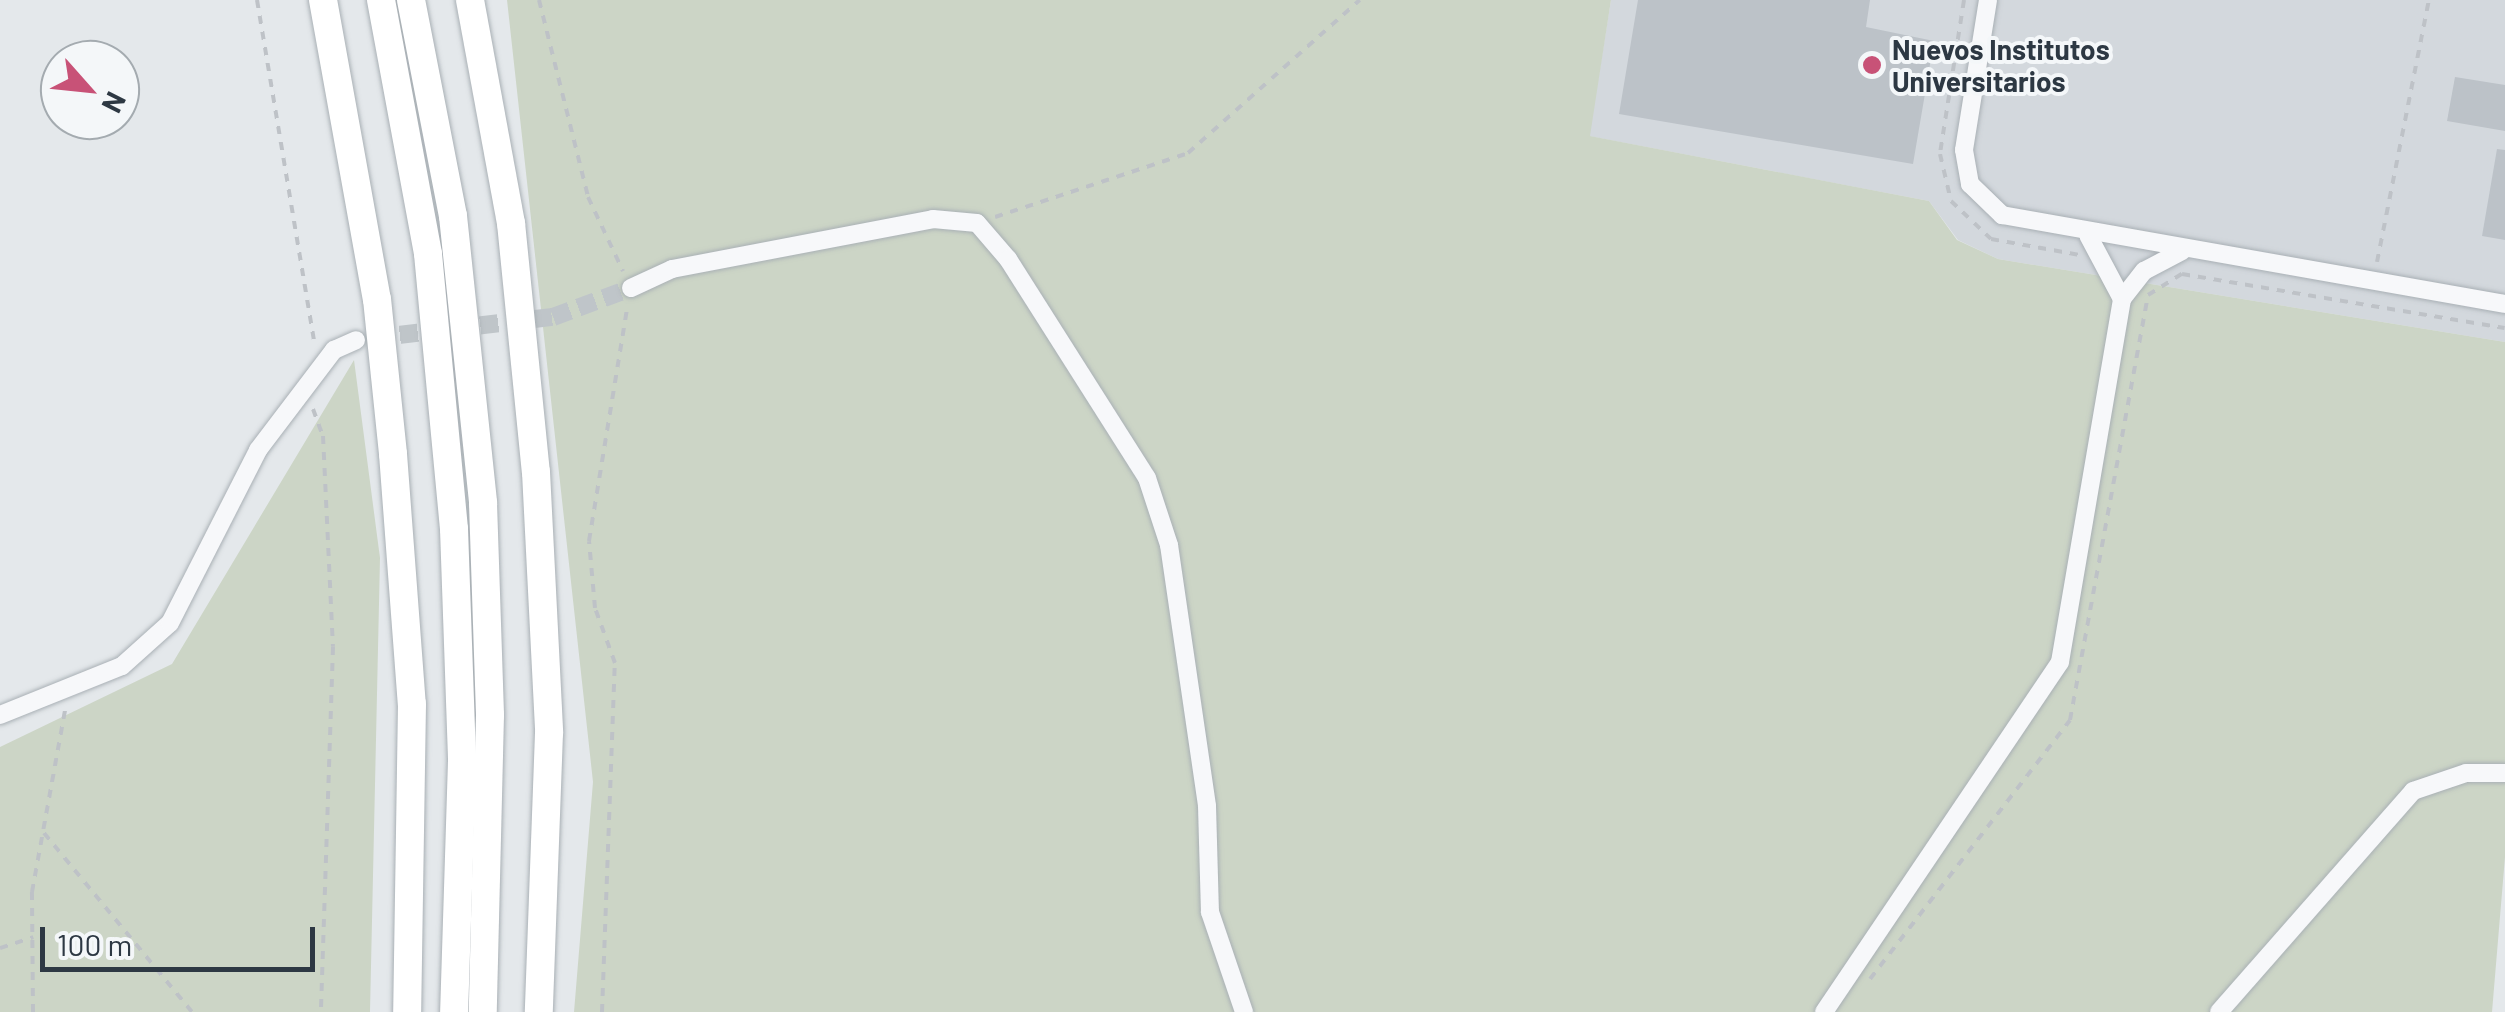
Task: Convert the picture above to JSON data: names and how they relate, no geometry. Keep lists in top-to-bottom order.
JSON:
{
  "places": ["Nuevos Institutos Universitarios"],
  "scale_bar": "100 m",
  "north": "bottom right"
}
